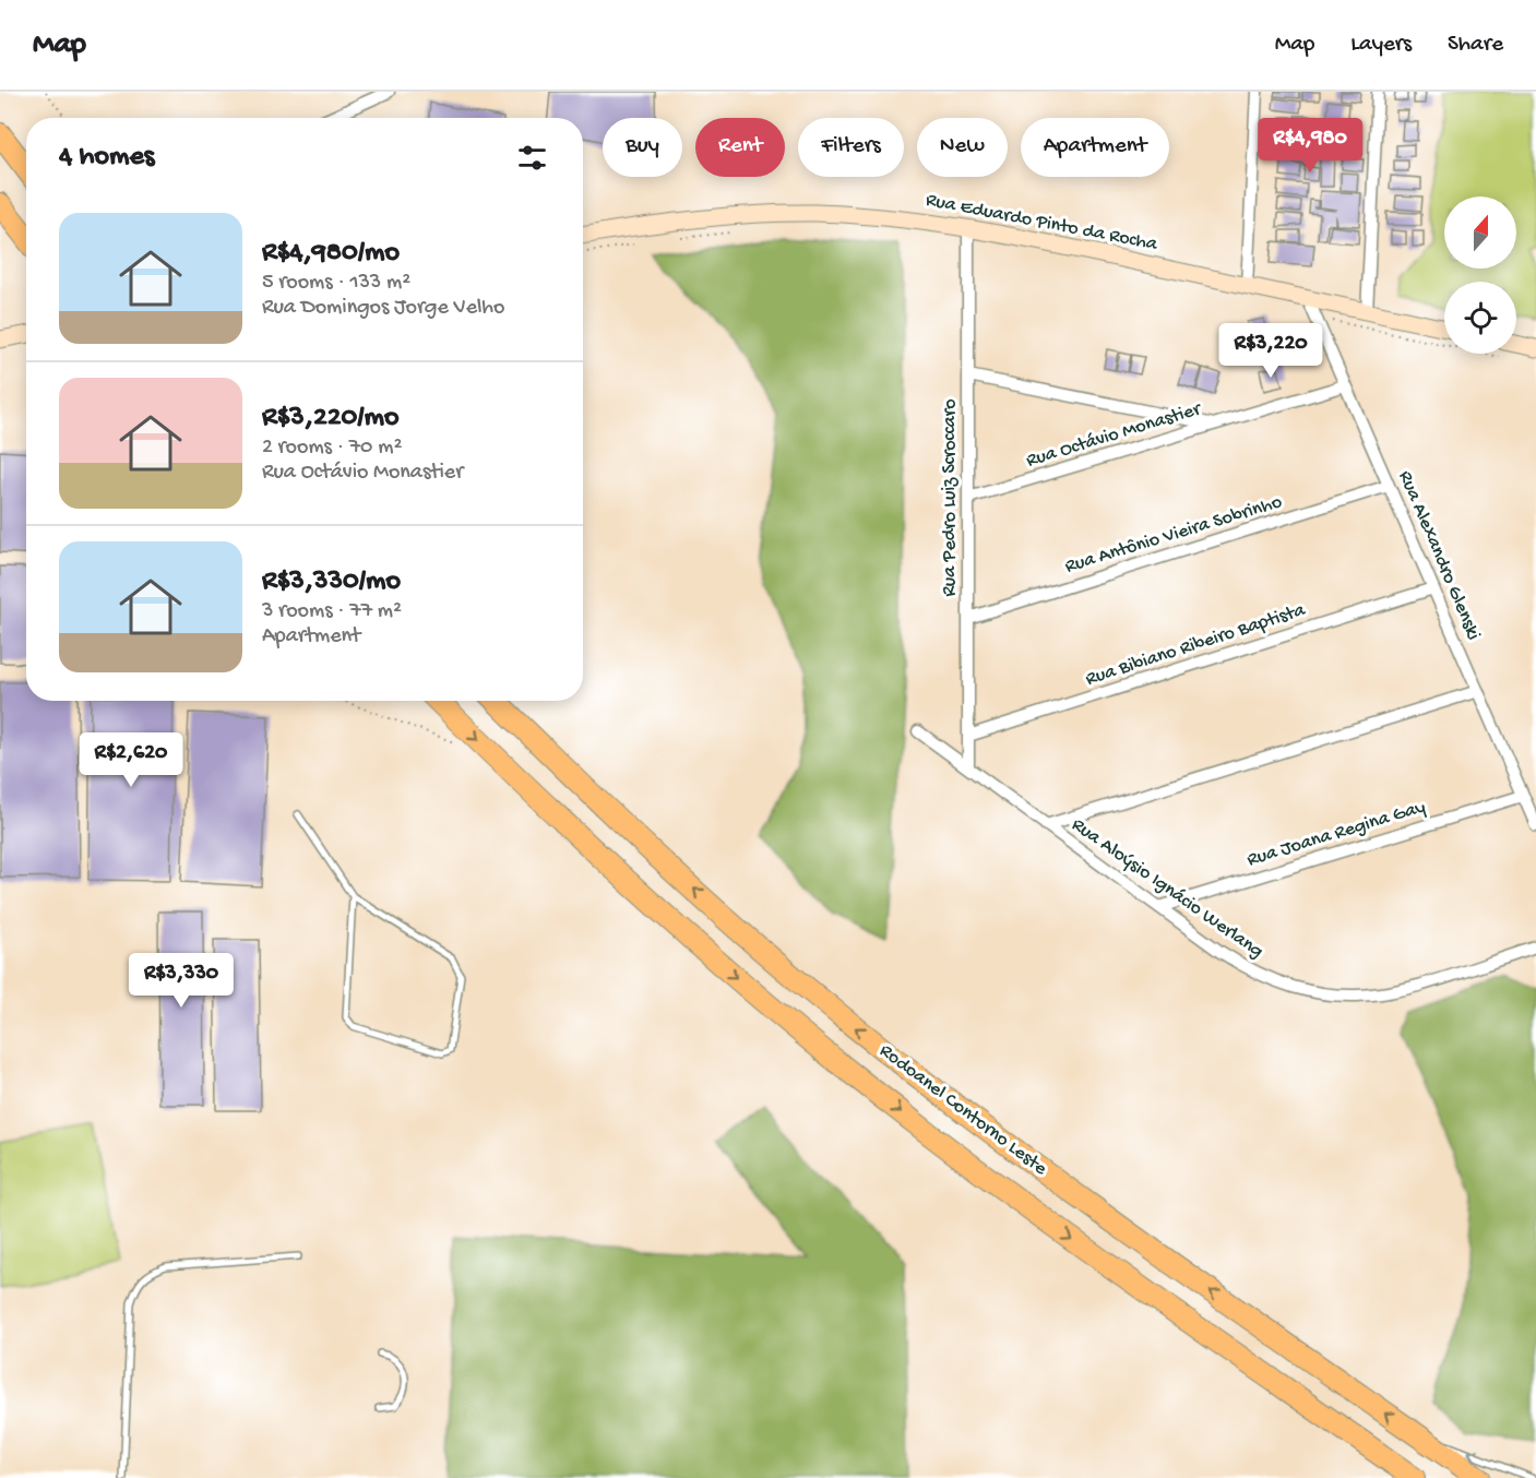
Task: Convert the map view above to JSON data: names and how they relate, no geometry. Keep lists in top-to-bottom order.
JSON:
{
  "streets": {
    "highway": ["Rodoanel Contorno Leste"],
    "main road": ["Rua Eduardo Pinto da Rocha"],
    "street": [
      "Rua Octávio Monastier",
      "Rua Pedro Luiz Scroccaro",
      "Rua Antônio Vieira Sobrinho",
      "Rua Alexandro Glenski",
      "Rua Bibiano Ribeiro Baptista",
      "Rua Joana Regina Gay",
      "Rua Aloýsio Ignácio Werlang"
    ]
  },
  "crossings": [
    ["Rua Eduardo Pinto da Rocha", "Rua Pedro Luiz Scroccaro"],
    ["Rua Eduardo Pinto da Rocha", "Rua Alexandro Glenski"],
    ["Rua Octávio Monastier", "Rua Pedro Luiz Scroccaro"],
    ["Rua Octávio Monastier", "Rua Alexandro Glenski"],
    ["Rua Pedro Luiz Scroccaro", "Rua Antônio Vieira Sobrinho"],
    ["Rua Pedro Luiz Scroccaro", "Rua Bibiano Ribeiro Baptista"],
    ["Rua Pedro Luiz Scroccaro", "Rua Aloýsio Ignácio Werlang"],
    ["Rua Antônio Vieira Sobrinho", "Rua Alexandro Glenski"],
    ["Rua Alexandro Glenski", "Rua Bibiano Ribeiro Baptista"],
    ["Rua Alexandro Glenski", "Rua Joana Regina Gay"],
    ["Rua Joana Regina Gay", "Rua Aloýsio Ignácio Werlang"]
  ],
  "north": "top",
  "page": {
    "header": "Map",
    "nav": ["Map", "Layers", "Share"],
    "price": [
      "R$4,980",
      "R$3,220",
      "R$2,620",
      "R$3,330"
    ],
    "chip": [
      "Buy",
      "Rent",
      "Filters",
      "New",
      "Apartment"
    ],
    "heading": "4 homes",
    "list": [
      {
        "name": "R$4,980/mo",
        "note": "5 rooms · 133 m² · Rua Domingos Jorge Velho"
      },
      {
        "name": "R$3,220/mo",
        "note": "2 rooms · 70 m² · Rua Octávio Monastier"
      },
      {
        "name": "R$3,330/mo",
        "note": "3 rooms · 77 m² · Apartment"
      }
    ]
  }
}
